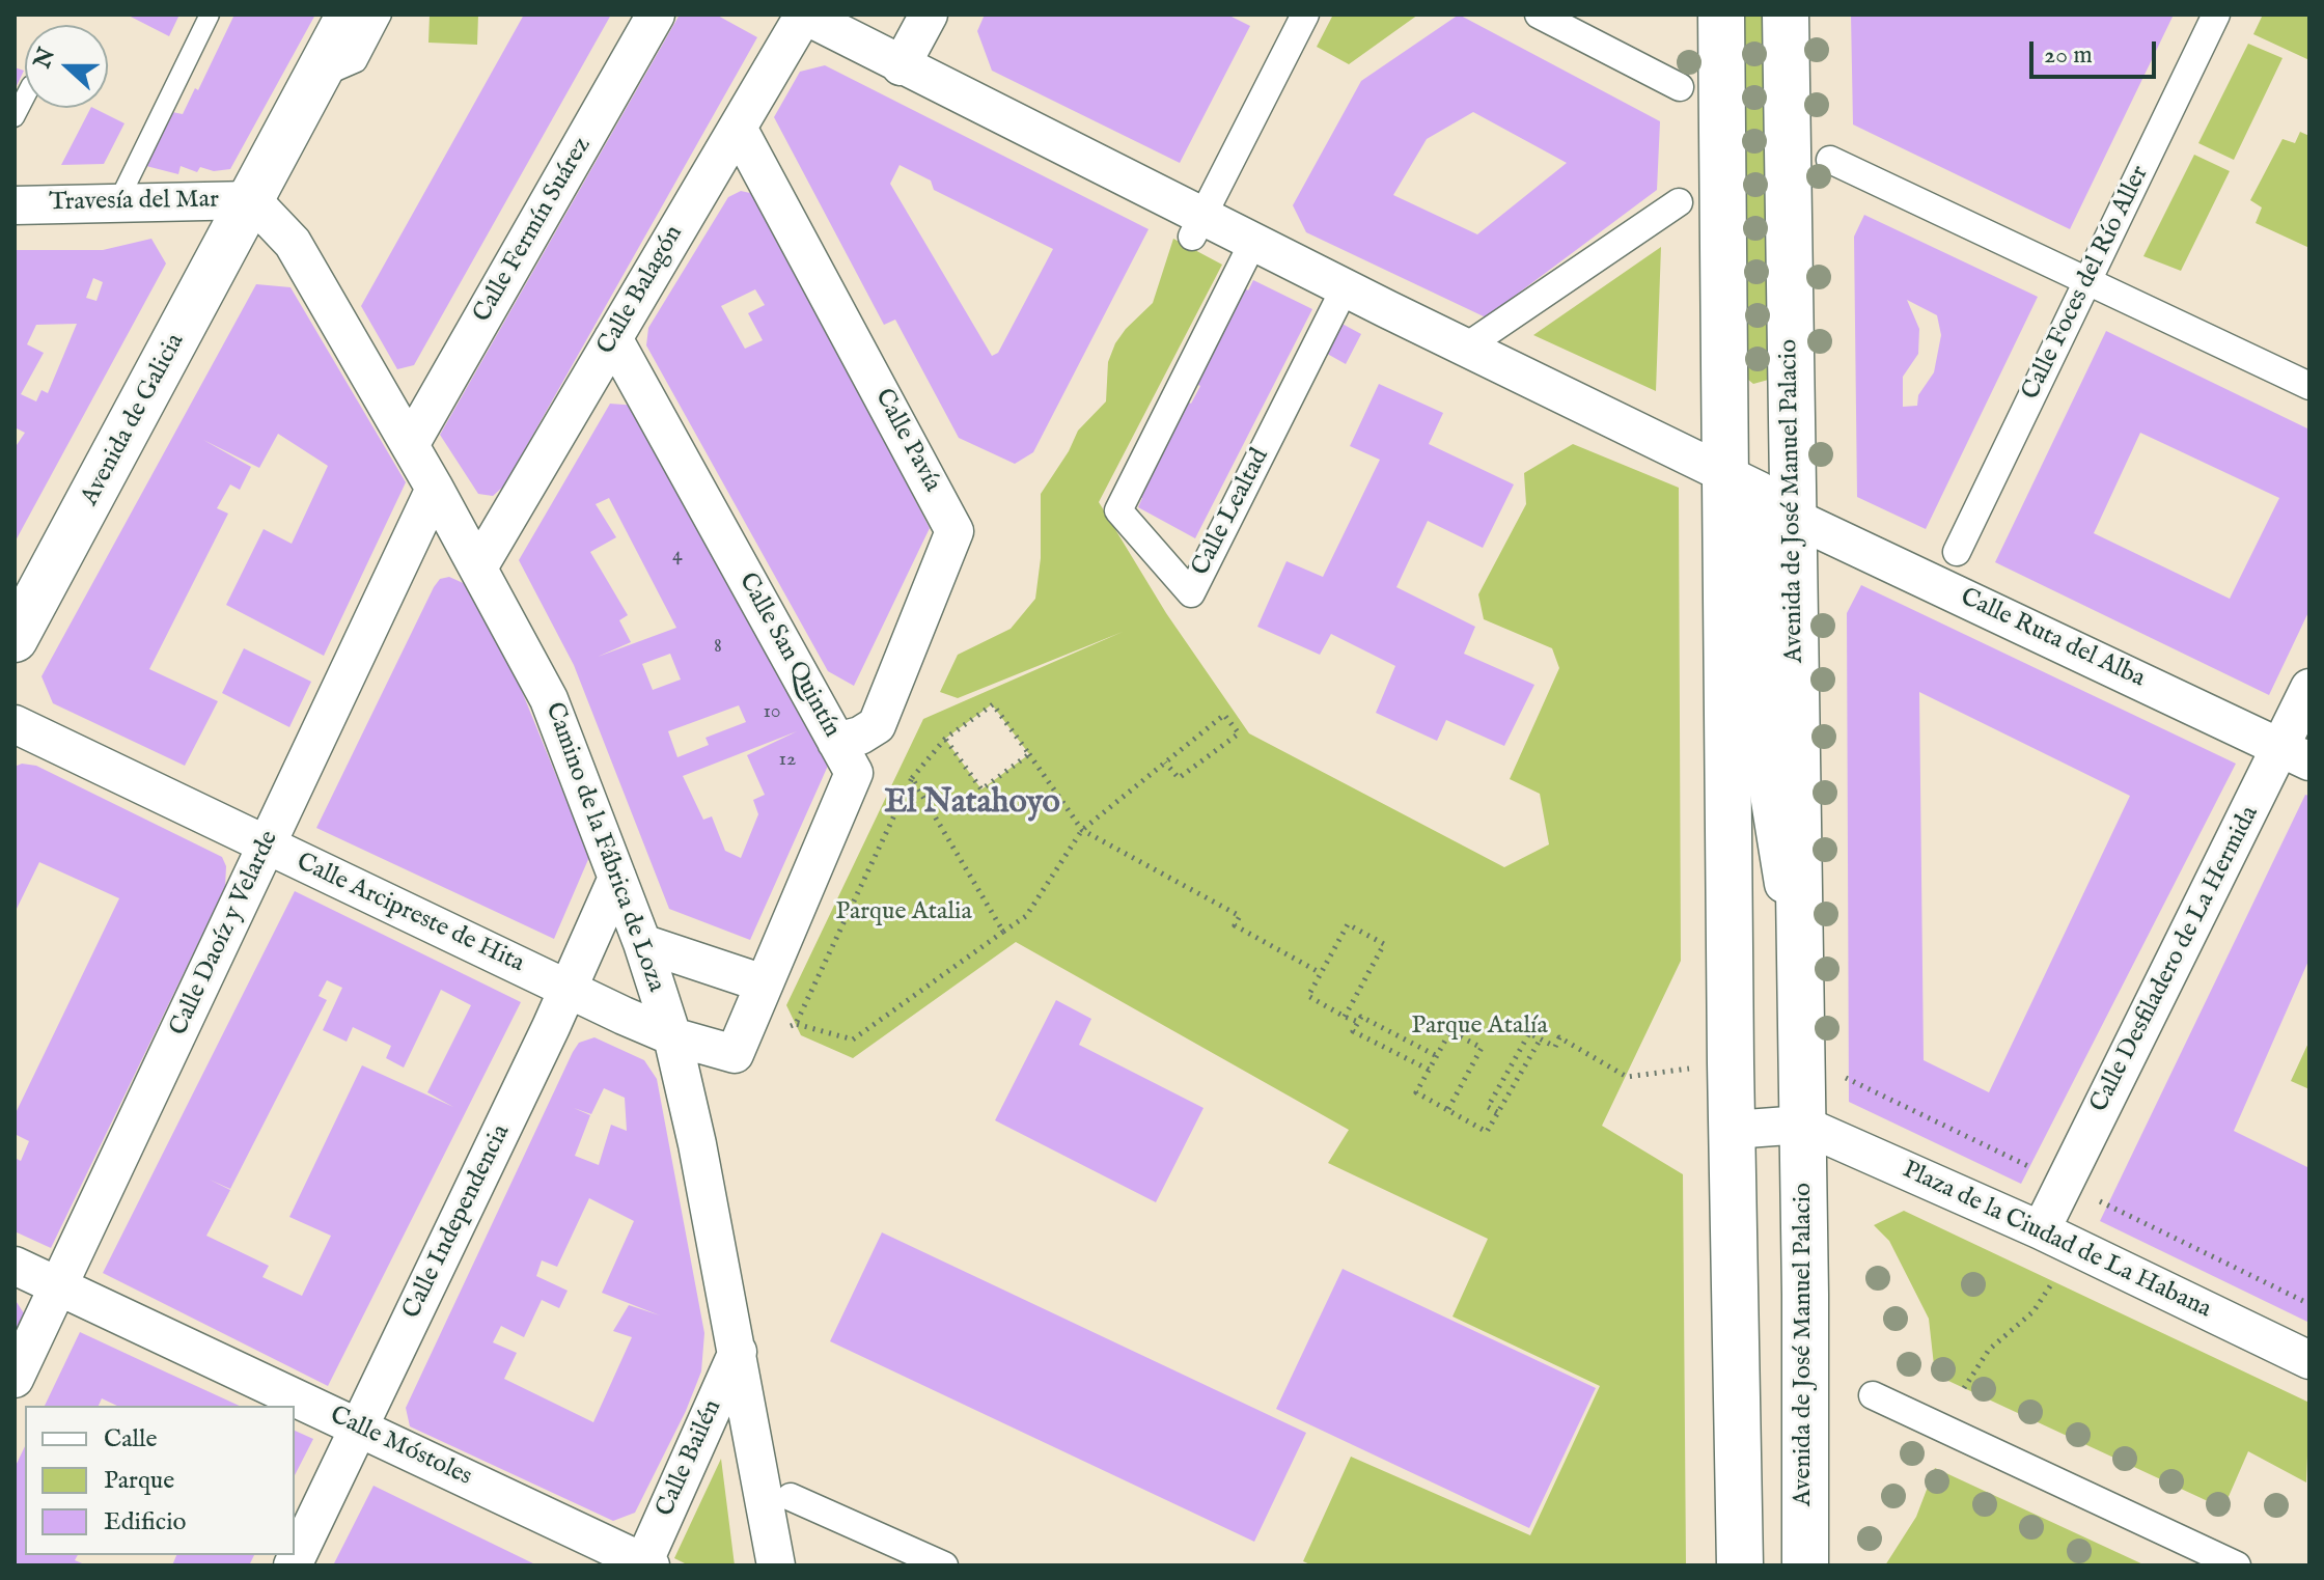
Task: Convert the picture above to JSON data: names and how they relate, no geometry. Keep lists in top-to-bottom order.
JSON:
{
  "streets": {
    "main road": ["Avenida de Galicia", "Avenida de José Manuel Palacio"],
    "street": [
      "Travesía del Mar",
      "Calle Fermín Suárez",
      "Calle Foces del Río Aller",
      "Calle Balagón",
      "Calle Pavía",
      "Calle Lealtad",
      "Calle Ruta del Alba",
      "Calle San Quintín",
      "Camino de la Fábrica de Loza",
      "Calle Arcipreste de Hita",
      "Calle Daoíz y Velarde",
      "Calle Desfiladero de La Hermida",
      "Calle Independencia",
      "Plaza de la Ciudad de La Habana",
      "Calle Móstoles",
      "Calle Bailén"
    ]
  },
  "crossings": [
    ["Travesía del Mar", "Avenida de Galicia"],
    ["Travesía del Mar", "Camino de la Fábrica de Loza"],
    ["Calle Fermín Suárez", "Camino de la Fábrica de Loza"],
    ["Calle Balagón", "Calle Pavía"],
    ["Calle Balagón", "Calle San Quintín"],
    ["Calle Balagón", "Camino de la Fábrica de Loza"],
    ["Avenida de Galicia", "Camino de la Fábrica de Loza"],
    ["Calle Pavía", "Calle San Quintín"],
    ["Avenida de José Manuel Palacio", "Calle Ruta del Alba"],
    ["Avenida de José Manuel Palacio", "Plaza de la Ciudad de La Habana"],
    ["Calle Ruta del Alba", "Calle Desfiladero de La Hermida"],
    ["Calle San Quintín", "Camino de la Fábrica de Loza"],
    ["Calle San Quintín", "Calle Arcipreste de Hita"],
    ["Camino de la Fábrica de Loza", "Calle Arcipreste de Hita"],
    ["Camino de la Fábrica de Loza", "Calle Daoíz y Velarde"],
    ["Camino de la Fábrica de Loza", "Calle Independencia"],
    ["Camino de la Fábrica de Loza", "Calle Bailén"],
    ["Calle Arcipreste de Hita", "Calle Daoíz y Velarde"],
    ["Calle Arcipreste de Hita", "Calle Independencia"],
    ["Calle Daoíz y Velarde", "Calle Móstoles"],
    ["Calle Desfiladero de La Hermida", "Plaza de la Ciudad de La Habana"],
    ["Calle Independencia", "Calle Móstoles"],
    ["Calle Móstoles", "Calle Bailén"]
  ],
  "districts": ["El Natahoyo"],
  "parks": ["Parque Atalia", "Parque Atalía"],
  "house_numbers": [
    "4",
    "8",
    "10",
    "12"
  ],
  "legend": ["Calle", "Parque", "Edificio"],
  "scale_bar": "20 m",
  "north": "left"
}
